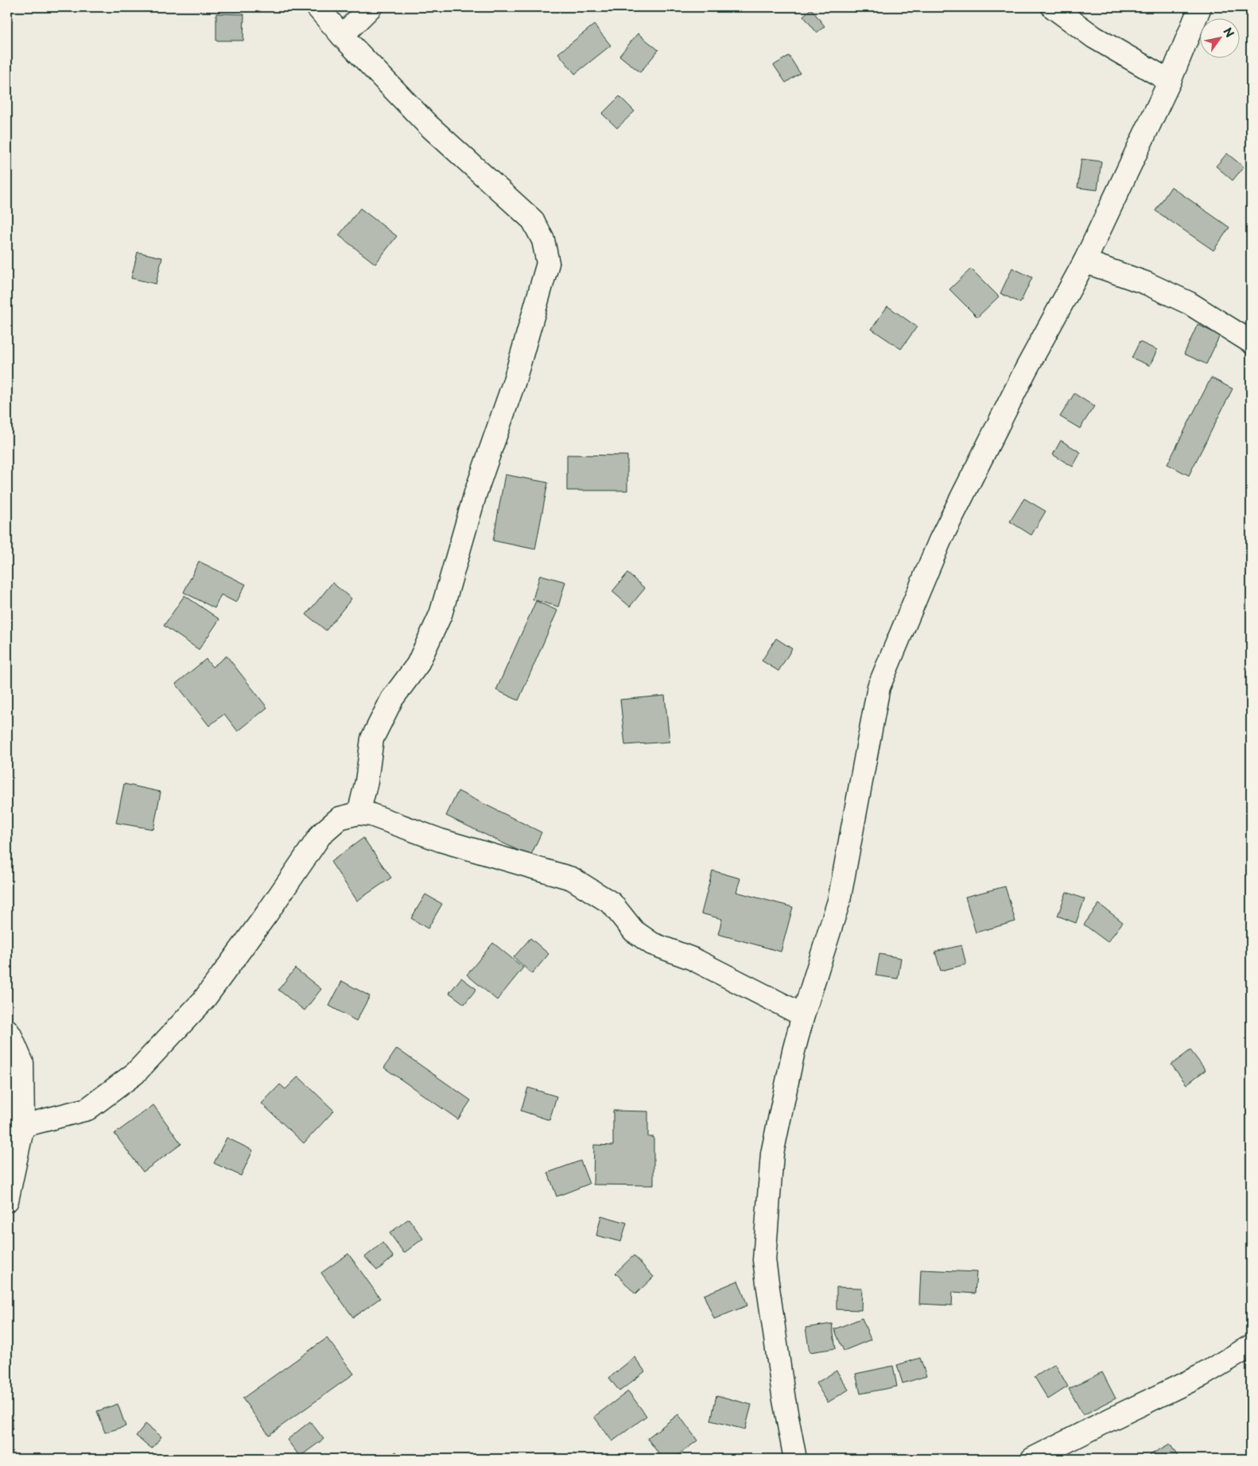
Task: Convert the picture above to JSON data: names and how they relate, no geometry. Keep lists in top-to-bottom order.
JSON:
{
  "north": "top right"
}
